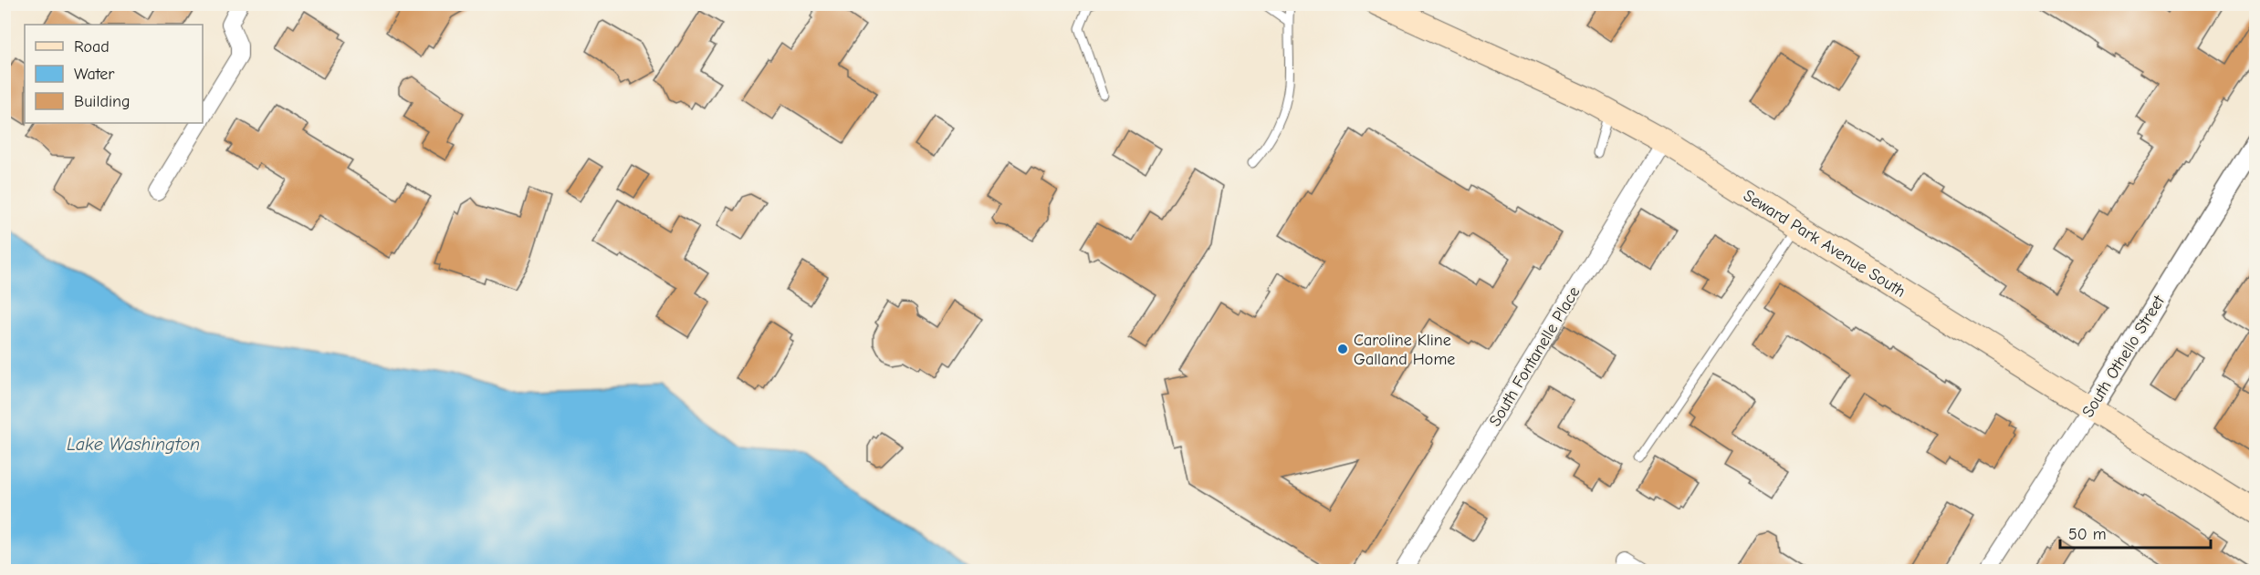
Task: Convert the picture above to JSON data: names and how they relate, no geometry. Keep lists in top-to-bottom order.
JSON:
{
  "streets": {
    "main road": ["Seward Park Avenue South"],
    "street": ["South Fontanelle Place", "South Othello Street"]
  },
  "crossings": [
    ["Seward Park Avenue South", "South Fontanelle Place"],
    ["Seward Park Avenue South", "South Othello Street"]
  ],
  "water": ["Lake Washington"],
  "places": ["Caroline Kline Galland Home"],
  "legend": ["Road", "Water", "Building"],
  "scale_bar": "50 m"
}
